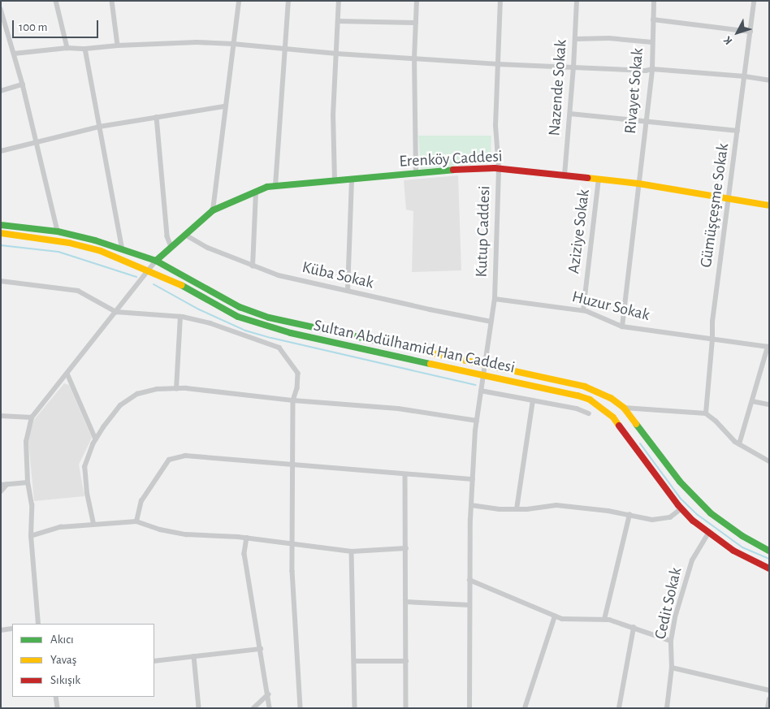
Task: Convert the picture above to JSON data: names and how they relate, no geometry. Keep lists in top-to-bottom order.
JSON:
{
  "streets": {
    "main road": ["Erenköy Caddesi", "Sultan Abdülhamid Han Caddesi"],
    "street": [
      "Nazende Sokak",
      "Rivayet Sokak",
      "Gümüşçeşme Sokak",
      "Kutup Caddesi",
      "Aziziye Sokak",
      "Küba Sokak",
      "Huzur Sokak",
      "Cedit Sokak"
    ]
  },
  "crossings": [
    ["Nazende Sokak", "Erenköy Caddesi"],
    ["Rivayet Sokak", "Erenköy Caddesi"],
    ["Rivayet Sokak", "Huzur Sokak"],
    ["Erenköy Caddesi", "Gümüşçeşme Sokak"],
    ["Erenköy Caddesi", "Kutup Caddesi"],
    ["Erenköy Caddesi", "Aziziye Sokak"],
    ["Erenköy Caddesi", "Küba Sokak"],
    ["Erenköy Caddesi", "Sultan Abdülhamid Han Caddesi"],
    ["Gümüşçeşme Sokak", "Huzur Sokak"],
    ["Kutup Caddesi", "Küba Sokak"],
    ["Kutup Caddesi", "Huzur Sokak"],
    ["Kutup Caddesi", "Sultan Abdülhamid Han Caddesi"],
    ["Aziziye Sokak", "Huzur Sokak"],
    ["Sultan Abdülhamid Han Caddesi", "Cedit Sokak"]
  ],
  "legend": ["Akıcı", "Yavaş", "Sıkışık"],
  "scale_bar": "100 m",
  "north": "bottom left"
}
